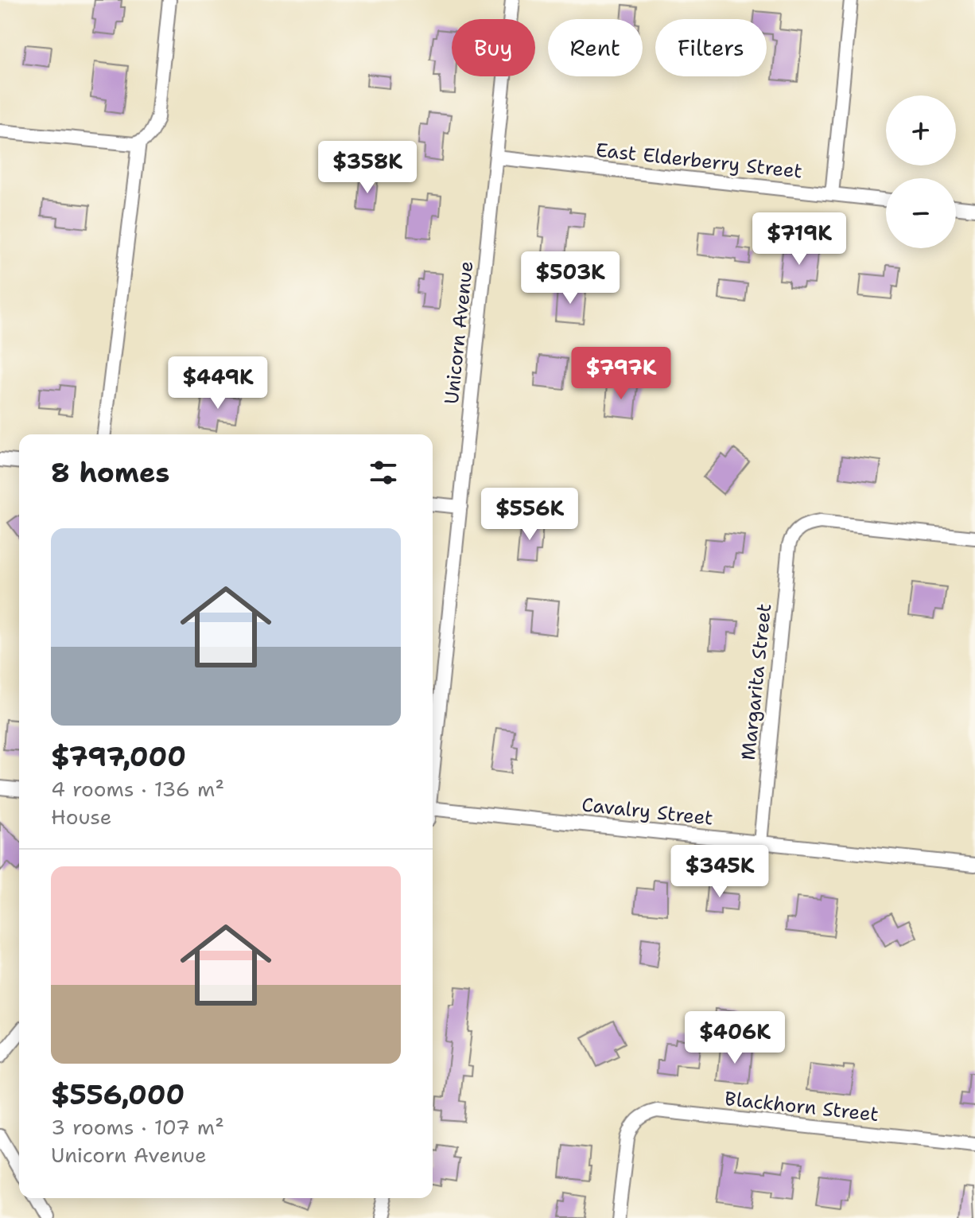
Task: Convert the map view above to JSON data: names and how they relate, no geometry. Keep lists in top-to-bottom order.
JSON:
{
  "streets": {
    "street": [
      "East Elderberry Street",
      "Unicorn Avenue",
      "Margarita Street",
      "Cavalry Street",
      "Blackhorn Street"
    ]
  },
  "crossings": [
    ["East Elderberry Street", "Unicorn Avenue"],
    ["Margarita Street", "Cavalry Street"]
  ],
  "page": {
    "chip": ["Buy", "Rent", "Filters"],
    "map_buttons": ["+", "−"],
    "price": [
      "$358K",
      "$719K",
      "$503K",
      "$797K",
      "$449K",
      "$556K",
      "$345K",
      "$406K"
    ],
    "heading": "8 homes",
    "list": [
      {
        "name": "$797,000",
        "note": "4 rooms · 136 m² · House"
      },
      {
        "name": "$556,000",
        "note": "3 rooms · 107 m² · Unicorn Avenue"
      }
    ]
  }
}
